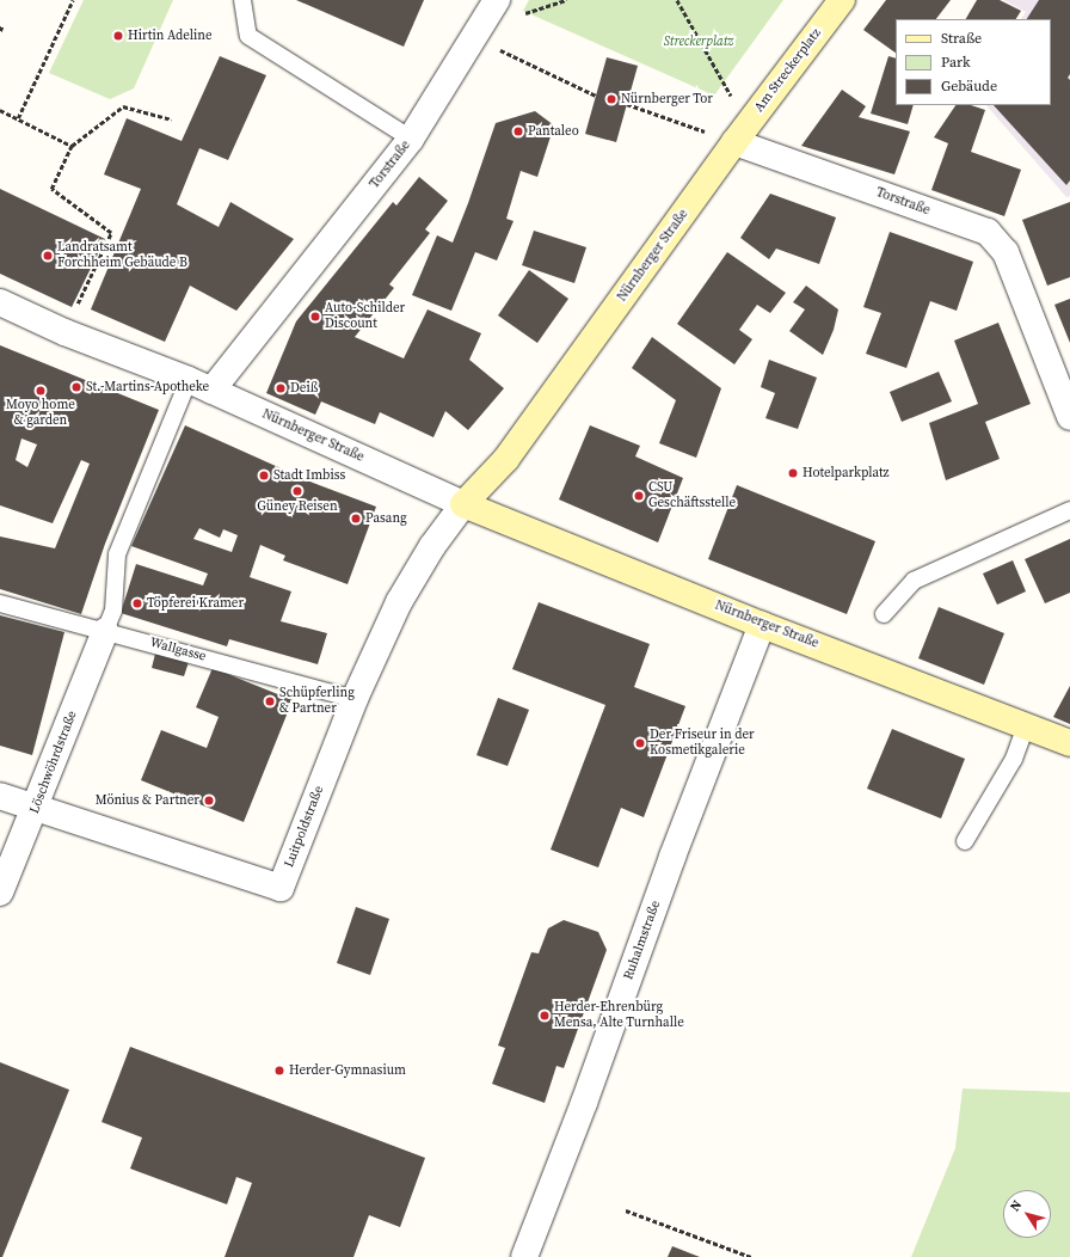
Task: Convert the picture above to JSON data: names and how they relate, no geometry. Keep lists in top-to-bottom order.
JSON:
{
  "streets": {
    "street": [
      "Am Streckerplatz",
      "Torstraße",
      "Nürnberger Straße",
      "Löschwöhrdstraße",
      "Luitpoldstraße",
      "Ruhalmstraße"
    ],
    "lane": ["Wallgasse"]
  },
  "crossings": [
    ["Am Streckerplatz", "Torstraße"],
    ["Am Streckerplatz", "Nürnberger Straße"],
    ["Torstraße", "Nürnberger Straße"],
    ["Nürnberger Straße", "Luitpoldstraße"],
    ["Nürnberger Straße", "Ruhalmstraße"],
    ["Wallgasse", "Löschwöhrdstraße"],
    ["Wallgasse", "Luitpoldstraße"],
    ["Löschwöhrdstraße", "Luitpoldstraße"]
  ],
  "parks": ["Streckerplatz"],
  "places": [
    "Hirtin Adeline",
    "Nürnberger Tor",
    "Pantaleo",
    "Landratsamt Forchheim Gebäude B",
    "Auto-Schilder Discount",
    "St.-Martins-Apotheke",
    "Deiß",
    "Moyo home & garden",
    "Hotelparkplatz",
    "Stadt Imbiss",
    "Güney Reisen",
    "CSU Geschäftsstelle",
    "Pasang",
    "Töpferei Kramer",
    "Schüpferling & Partner",
    "Der Friseur in der Kosmetikgalerie",
    "Mönius & Partner",
    "Herder-Ehrenbürg Mensa, Alte Turnhalle",
    "Herder-Gymnasium"
  ],
  "legend": ["Straße", "Park", "Gebäude"],
  "north": "top left"
}
